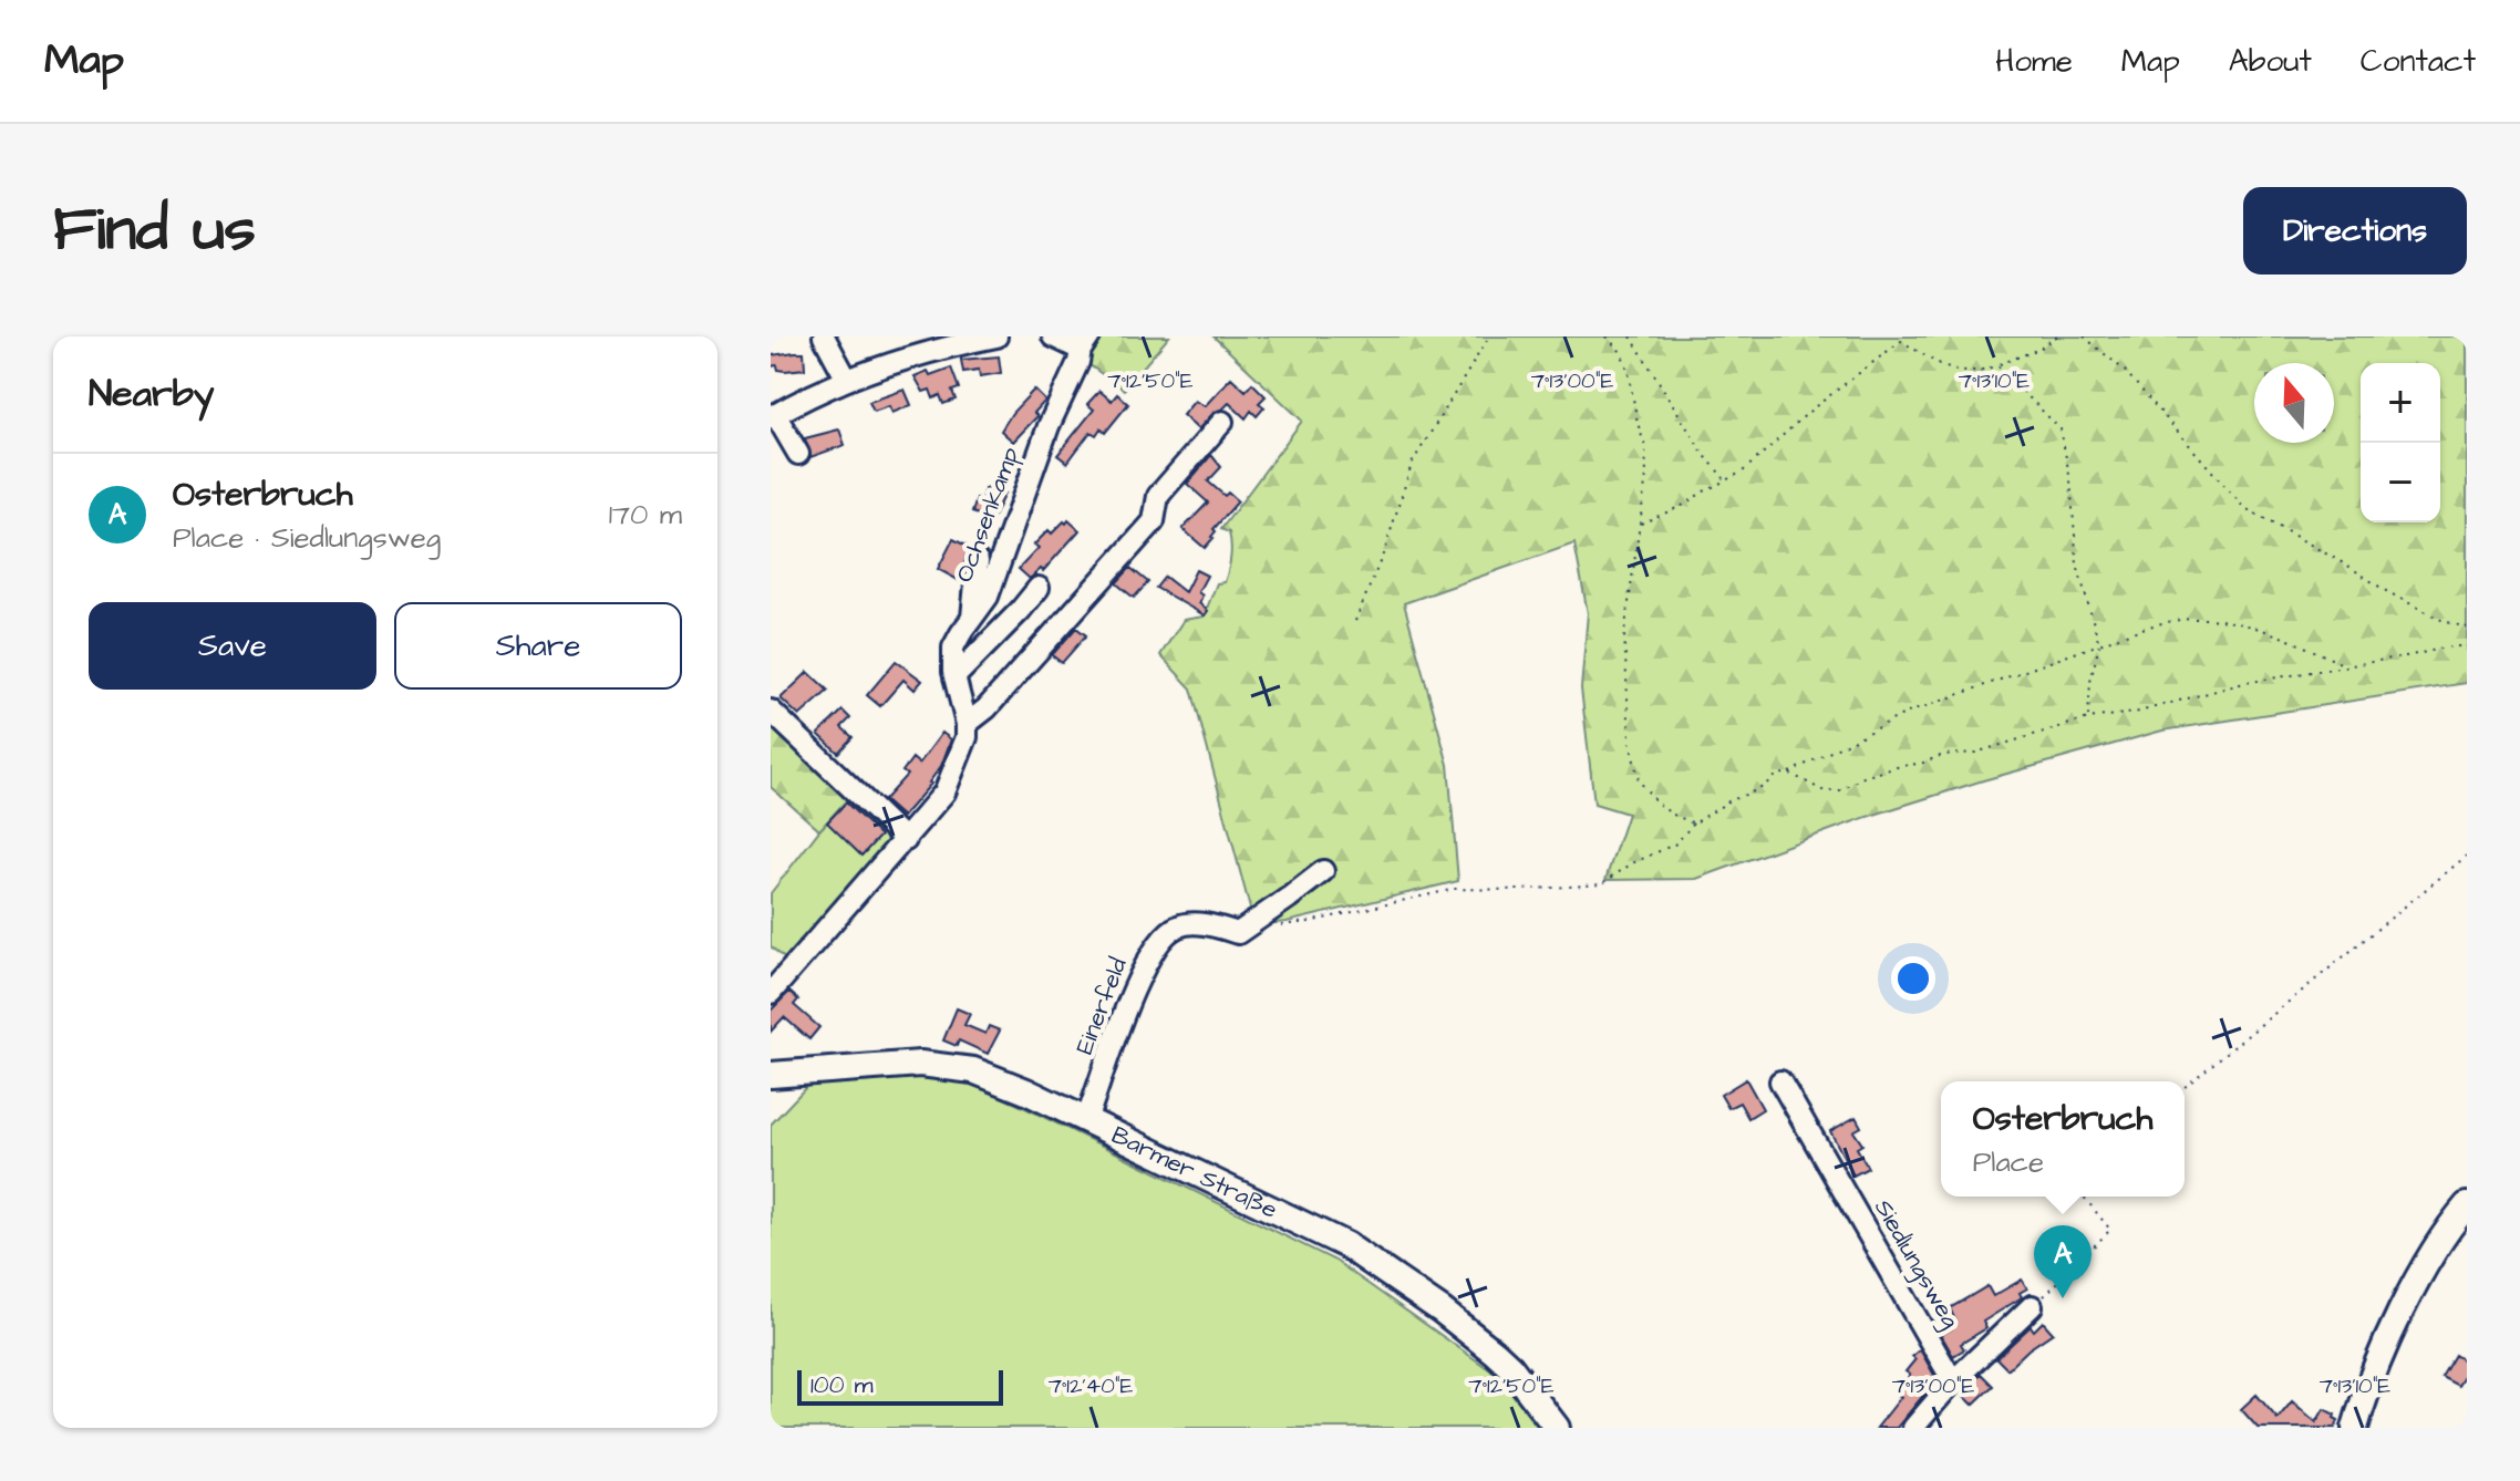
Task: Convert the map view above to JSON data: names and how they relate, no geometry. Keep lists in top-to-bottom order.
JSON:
{
  "streets": {
    "main road": ["Barmer Straße"],
    "street": ["Ochsenkamp", "Einerfeld", "Siedlungsweg"]
  },
  "crossings": [
    ["Einerfeld", "Barmer Straße"]
  ],
  "scale_bar": "100 m",
  "north": "top",
  "page": {
    "header": "Map",
    "nav": [
      "Home",
      "Map",
      "About",
      "Contact"
    ],
    "title": "Find us",
    "buttons": [
      "Directions",
      ["Save", "Share"]
    ],
    "heading": "Nearby",
    "map_buttons": ["+", "−"],
    "list": [
      {
        "mark": "A",
        "name": "Osterbruch",
        "note": "Place · Siedlungsweg",
        "value": "170 m"
      }
    ],
    "popup": ["Osterbruch", "Place"],
    "pins": "A",
    "scale": "100 m"
  },
  "coordinates": [
    "7°12'50\"E",
    "7°13'00\"E",
    "7°13'10\"E",
    "7°12'40\"E"
  ]
}
